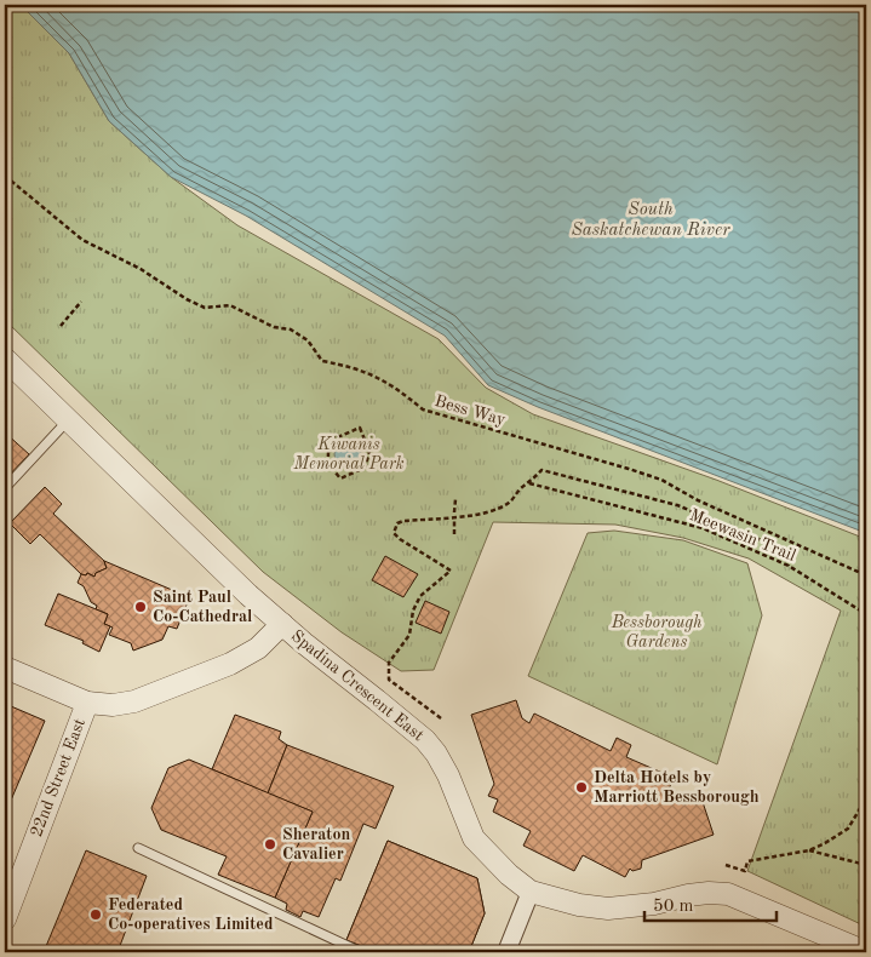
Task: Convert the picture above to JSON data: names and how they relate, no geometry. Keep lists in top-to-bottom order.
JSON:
{
  "streets": {
    "street": ["Spadina Crescent East", "22nd Street East"],
    "path": ["Bess Way", "Meewasin Trail"]
  },
  "crossings": [
    ["Spadina Crescent East", "22nd Street East"]
  ],
  "water": ["South Saskatchewan River"],
  "parks": ["Kiwanis Memorial Park", "Bessborough Gardens"],
  "places": [
    "Saint Paul Co-Cathedral",
    "Delta Hotels by Marriott Bessborough",
    "Sheraton Cavalier",
    "Federated Co-operatives Limited"
  ],
  "scale_bar": "50 m"
}
